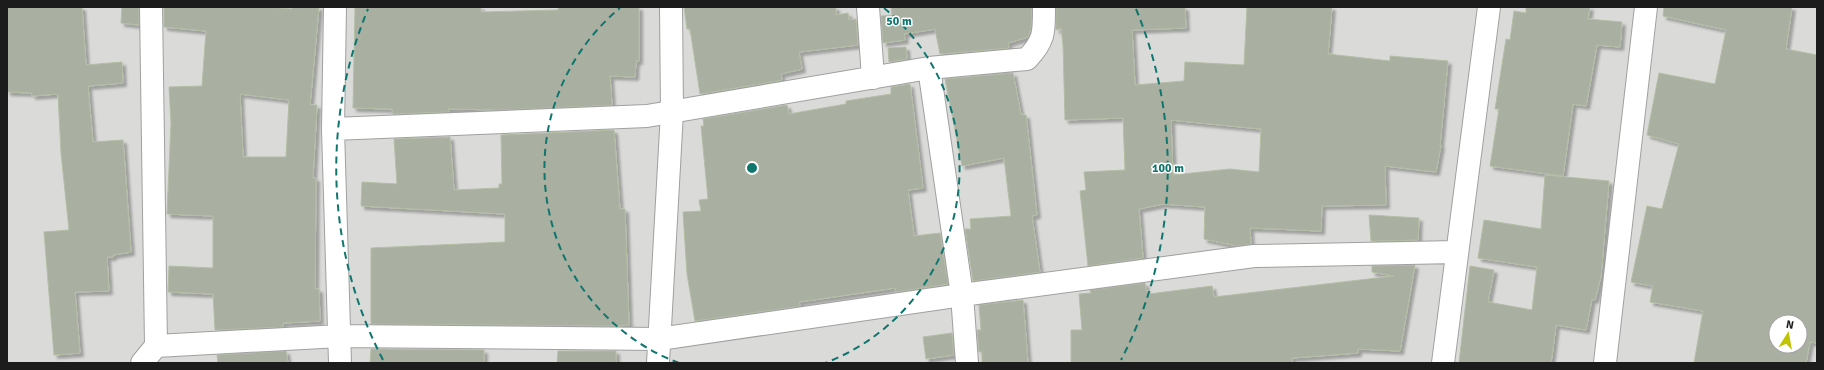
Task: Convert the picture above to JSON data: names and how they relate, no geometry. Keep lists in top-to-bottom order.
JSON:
{
  "north": "top",
  "rings": ["50 m", "100 m"]
}
